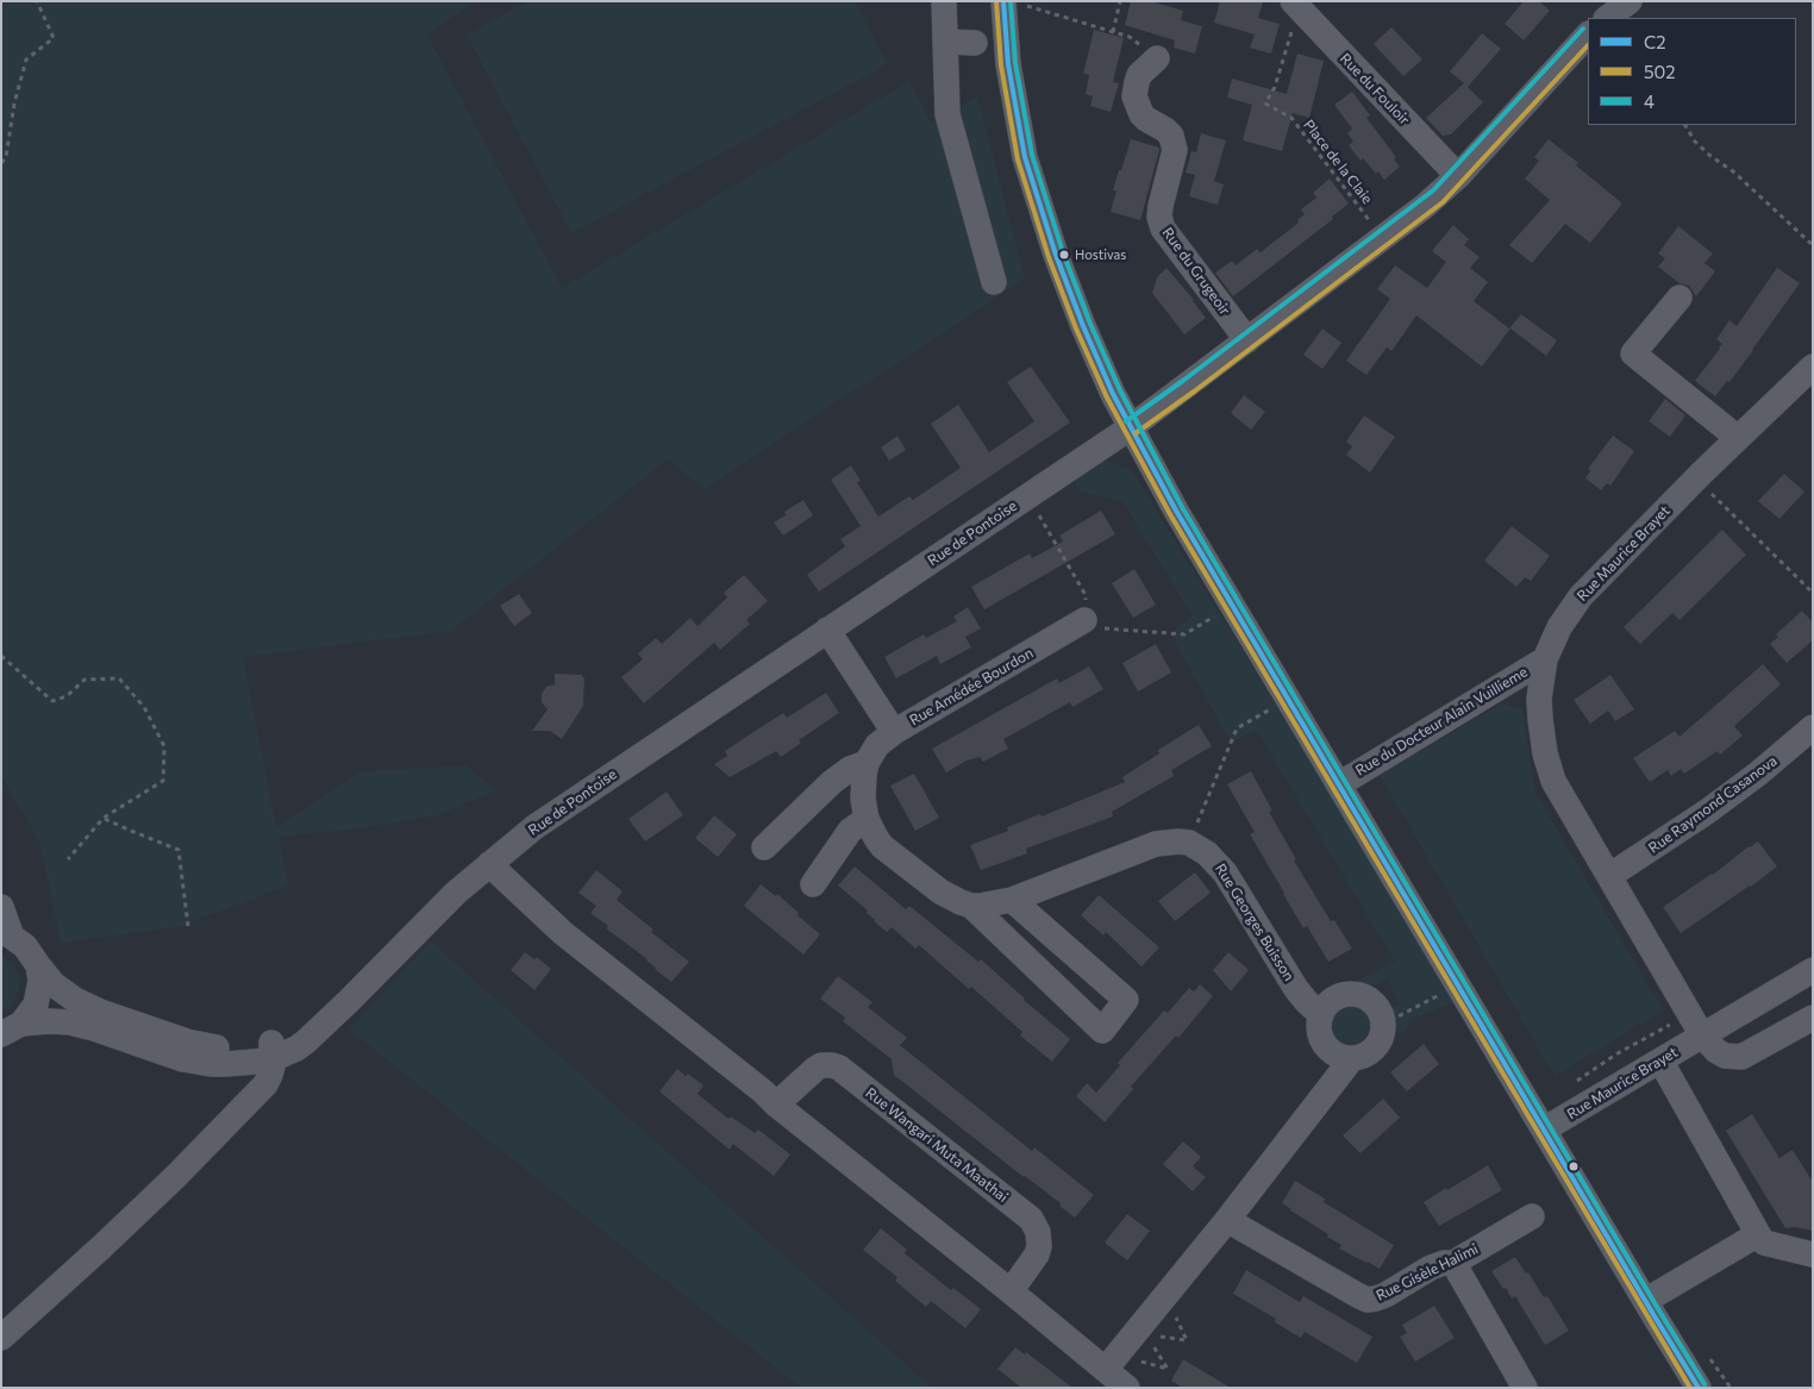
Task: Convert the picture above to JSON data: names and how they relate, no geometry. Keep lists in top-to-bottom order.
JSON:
{
  "streets": {
    "street": [
      "Rue du Fouloir",
      "Rue du Grugeoir",
      "Rue de Pontoise",
      "Rue Maurice Brayet",
      "Rue Amédée Bourdon",
      "Rue du Docteur Alain Vuillieme",
      "Rue Raymond Casanova",
      "Rue Georges Buisson",
      "Rue Wangari Muta Maathai",
      "Rue Gisèle Halimi"
    ],
    "path": ["Place de la Claie"]
  },
  "crossings": [
    ["Rue du Fouloir", "Place de la Claie"],
    ["Rue du Fouloir", "Rue de Pontoise"],
    ["Place de la Claie", "Rue de Pontoise"],
    ["Rue du Grugeoir", "Rue de Pontoise"],
    ["Rue Maurice Brayet", "Rue du Docteur Alain Vuillieme"],
    ["Rue Maurice Brayet", "Rue Raymond Casanova"]
  ],
  "places": ["Hostivas"],
  "lines": ["transit line C2", "transit line 502", "transit line 4"],
  "legend": ["C2", "502", "4"]
}
